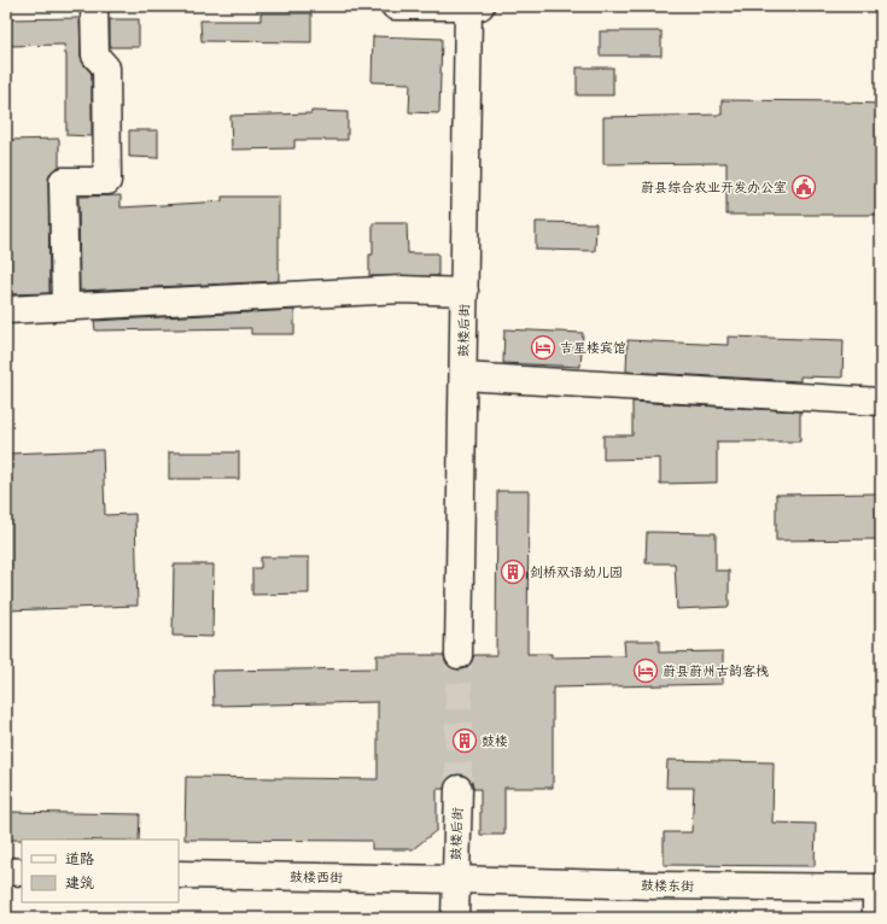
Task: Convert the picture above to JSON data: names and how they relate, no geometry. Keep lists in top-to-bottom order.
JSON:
{
  "streets": {
    "street": ["鼓楼后街", "鼓楼西街", "鼓楼东街"]
  },
  "crossings": [
    ["鼓楼后街", "鼓楼西街"],
    ["鼓楼后街", "鼓楼东街"],
    ["鼓楼西街", "鼓楼东街"]
  ],
  "places": {
    "public building": ["蔚县综合农业开发办公室"],
    "hotel": ["吉星楼宾馆", "蔚县蔚州古韵客栈"],
    "building": ["剑桥双语幼儿园", "鼓楼"]
  },
  "legend": ["道路", "建筑"]
}
